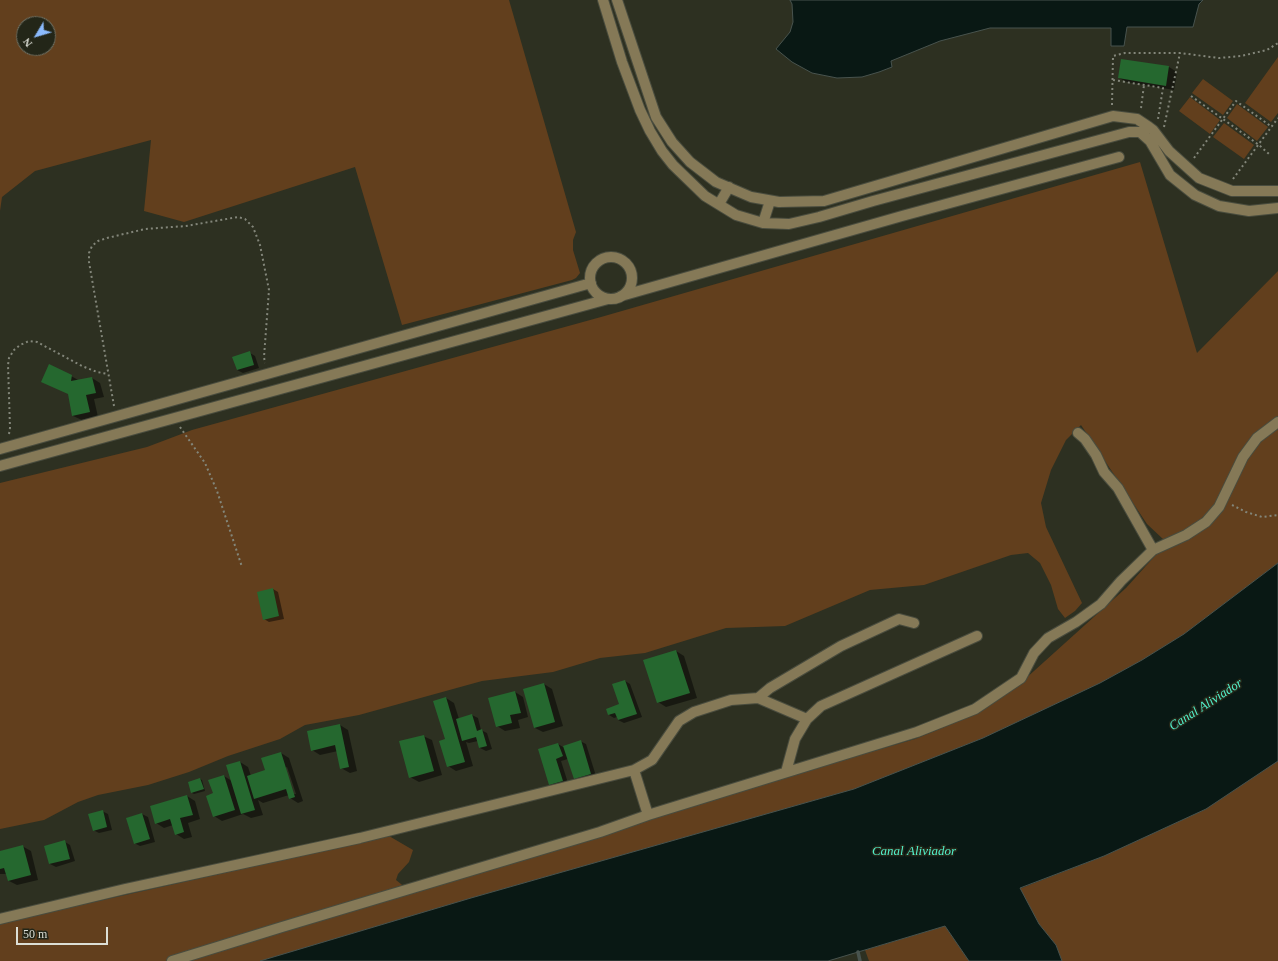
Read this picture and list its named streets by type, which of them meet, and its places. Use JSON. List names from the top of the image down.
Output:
{
  "water": ["Canal Aliviador"],
  "scale_bar": "50 m",
  "north": "bottom left"
}
